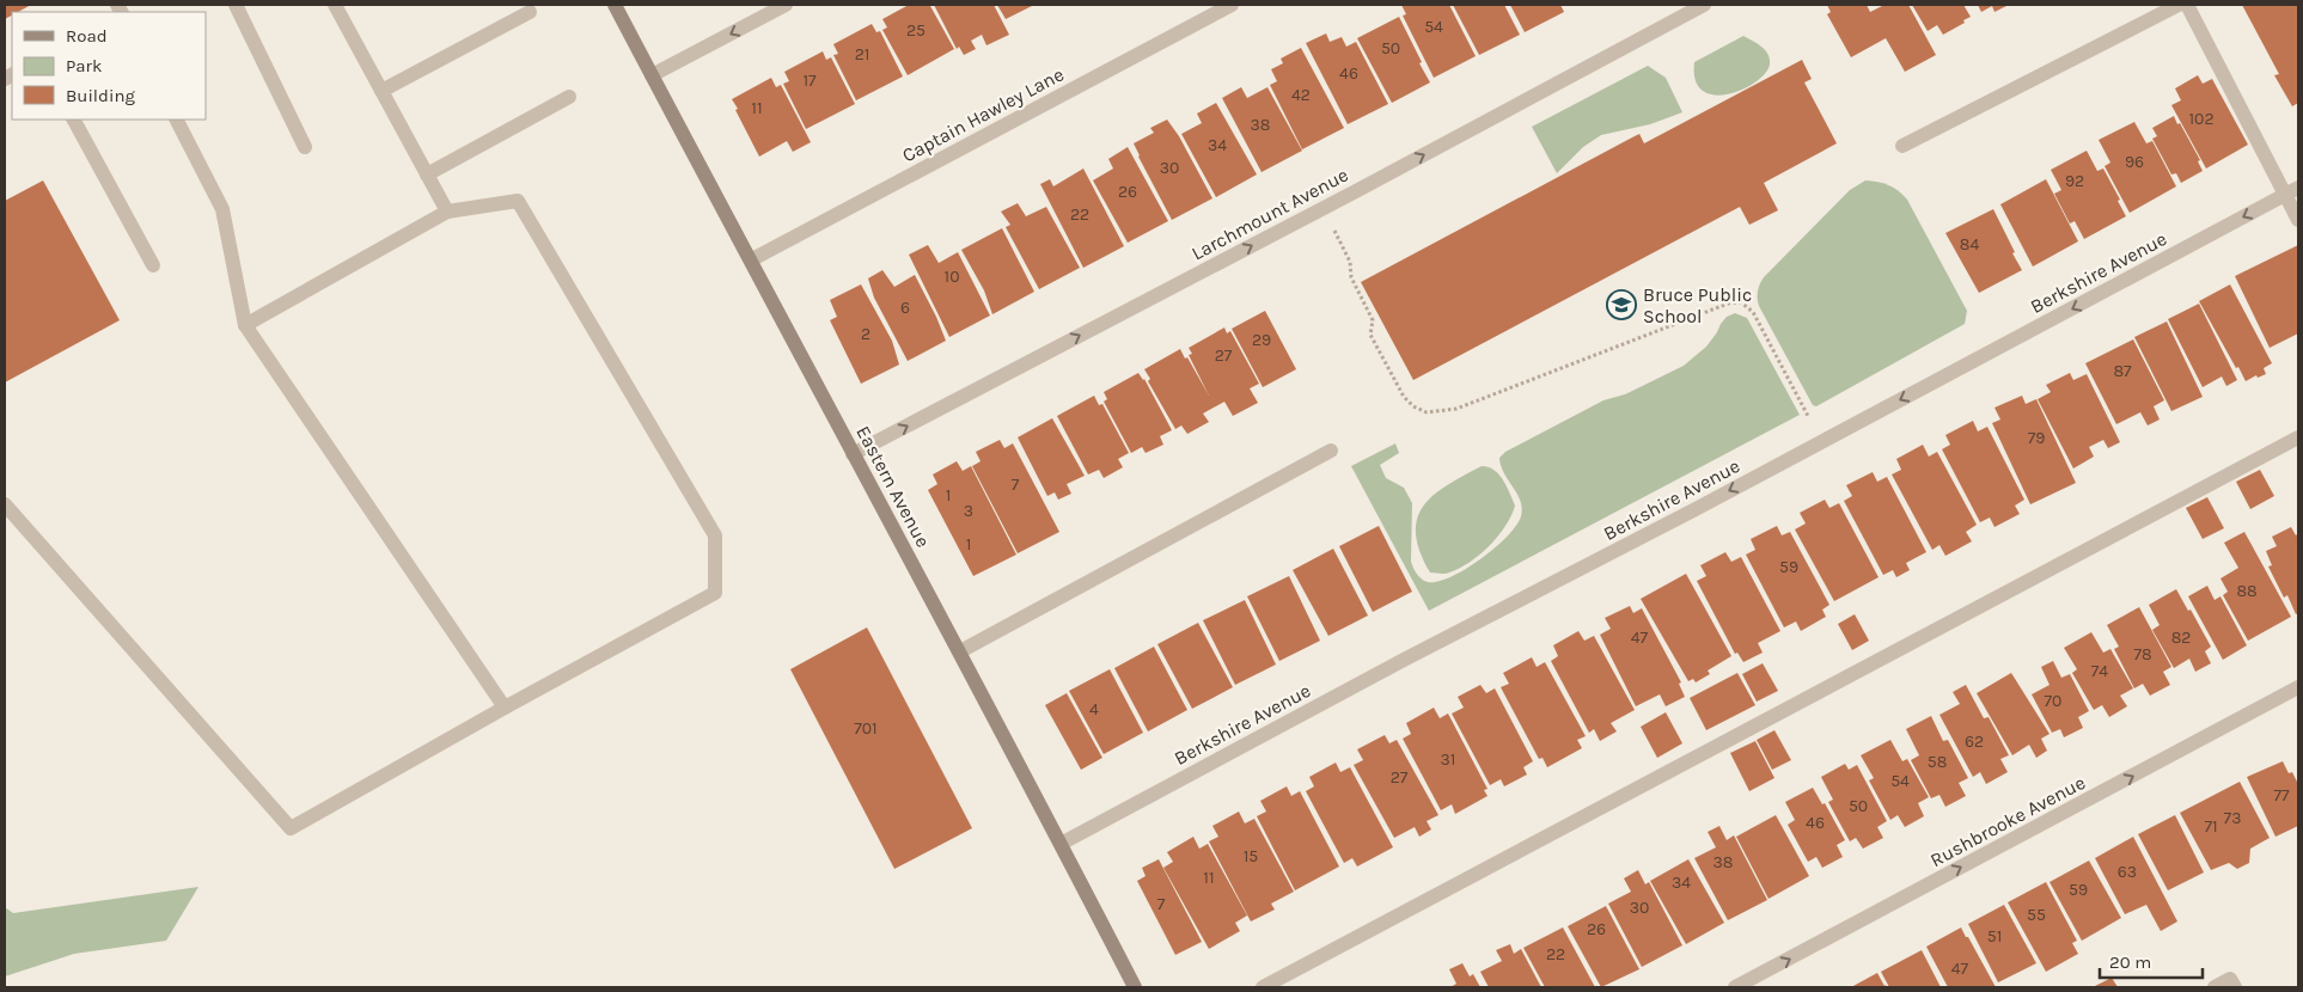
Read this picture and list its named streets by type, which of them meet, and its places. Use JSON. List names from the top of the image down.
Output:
{
  "streets": {
    "main road": ["Eastern Avenue"],
    "street": [
      "Captain Hawley Lane",
      "Larchmount Avenue",
      "Berkshire Avenue",
      "Rushbrooke Avenue"
    ]
  },
  "crossings": [
    ["Captain Hawley Lane", "Eastern Avenue"],
    ["Larchmount Avenue", "Eastern Avenue"],
    ["Berkshire Avenue", "Eastern Avenue"]
  ],
  "one_way": ["Larchmount Avenue", "Berkshire Avenue", "Rushbrooke Avenue"],
  "places": {
    "school or university": ["Bruce Public School"]
  },
  "house_numbers": [
    "54",
    "25",
    "50",
    "21",
    "46",
    "17",
    "42",
    "11",
    "102",
    "38",
    "34",
    "96",
    "30",
    "92",
    "26",
    "22",
    "84",
    "10",
    "6",
    "2",
    "29",
    "27",
    "87",
    "79",
    "7",
    "1",
    "3",
    "1",
    "59",
    "88",
    "47",
    "82",
    "78",
    "74",
    "70",
    "4",
    "701",
    "62",
    "31",
    "58",
    "27",
    "54",
    "77",
    "50",
    "73",
    "46",
    "71",
    "15",
    "38",
    "63",
    "11",
    "34",
    "59",
    "7",
    "30",
    "55",
    "26",
    "51",
    "22",
    "47"
  ],
  "legend": ["Road", "Park", "Building"],
  "scale_bar": "20 m"
}
